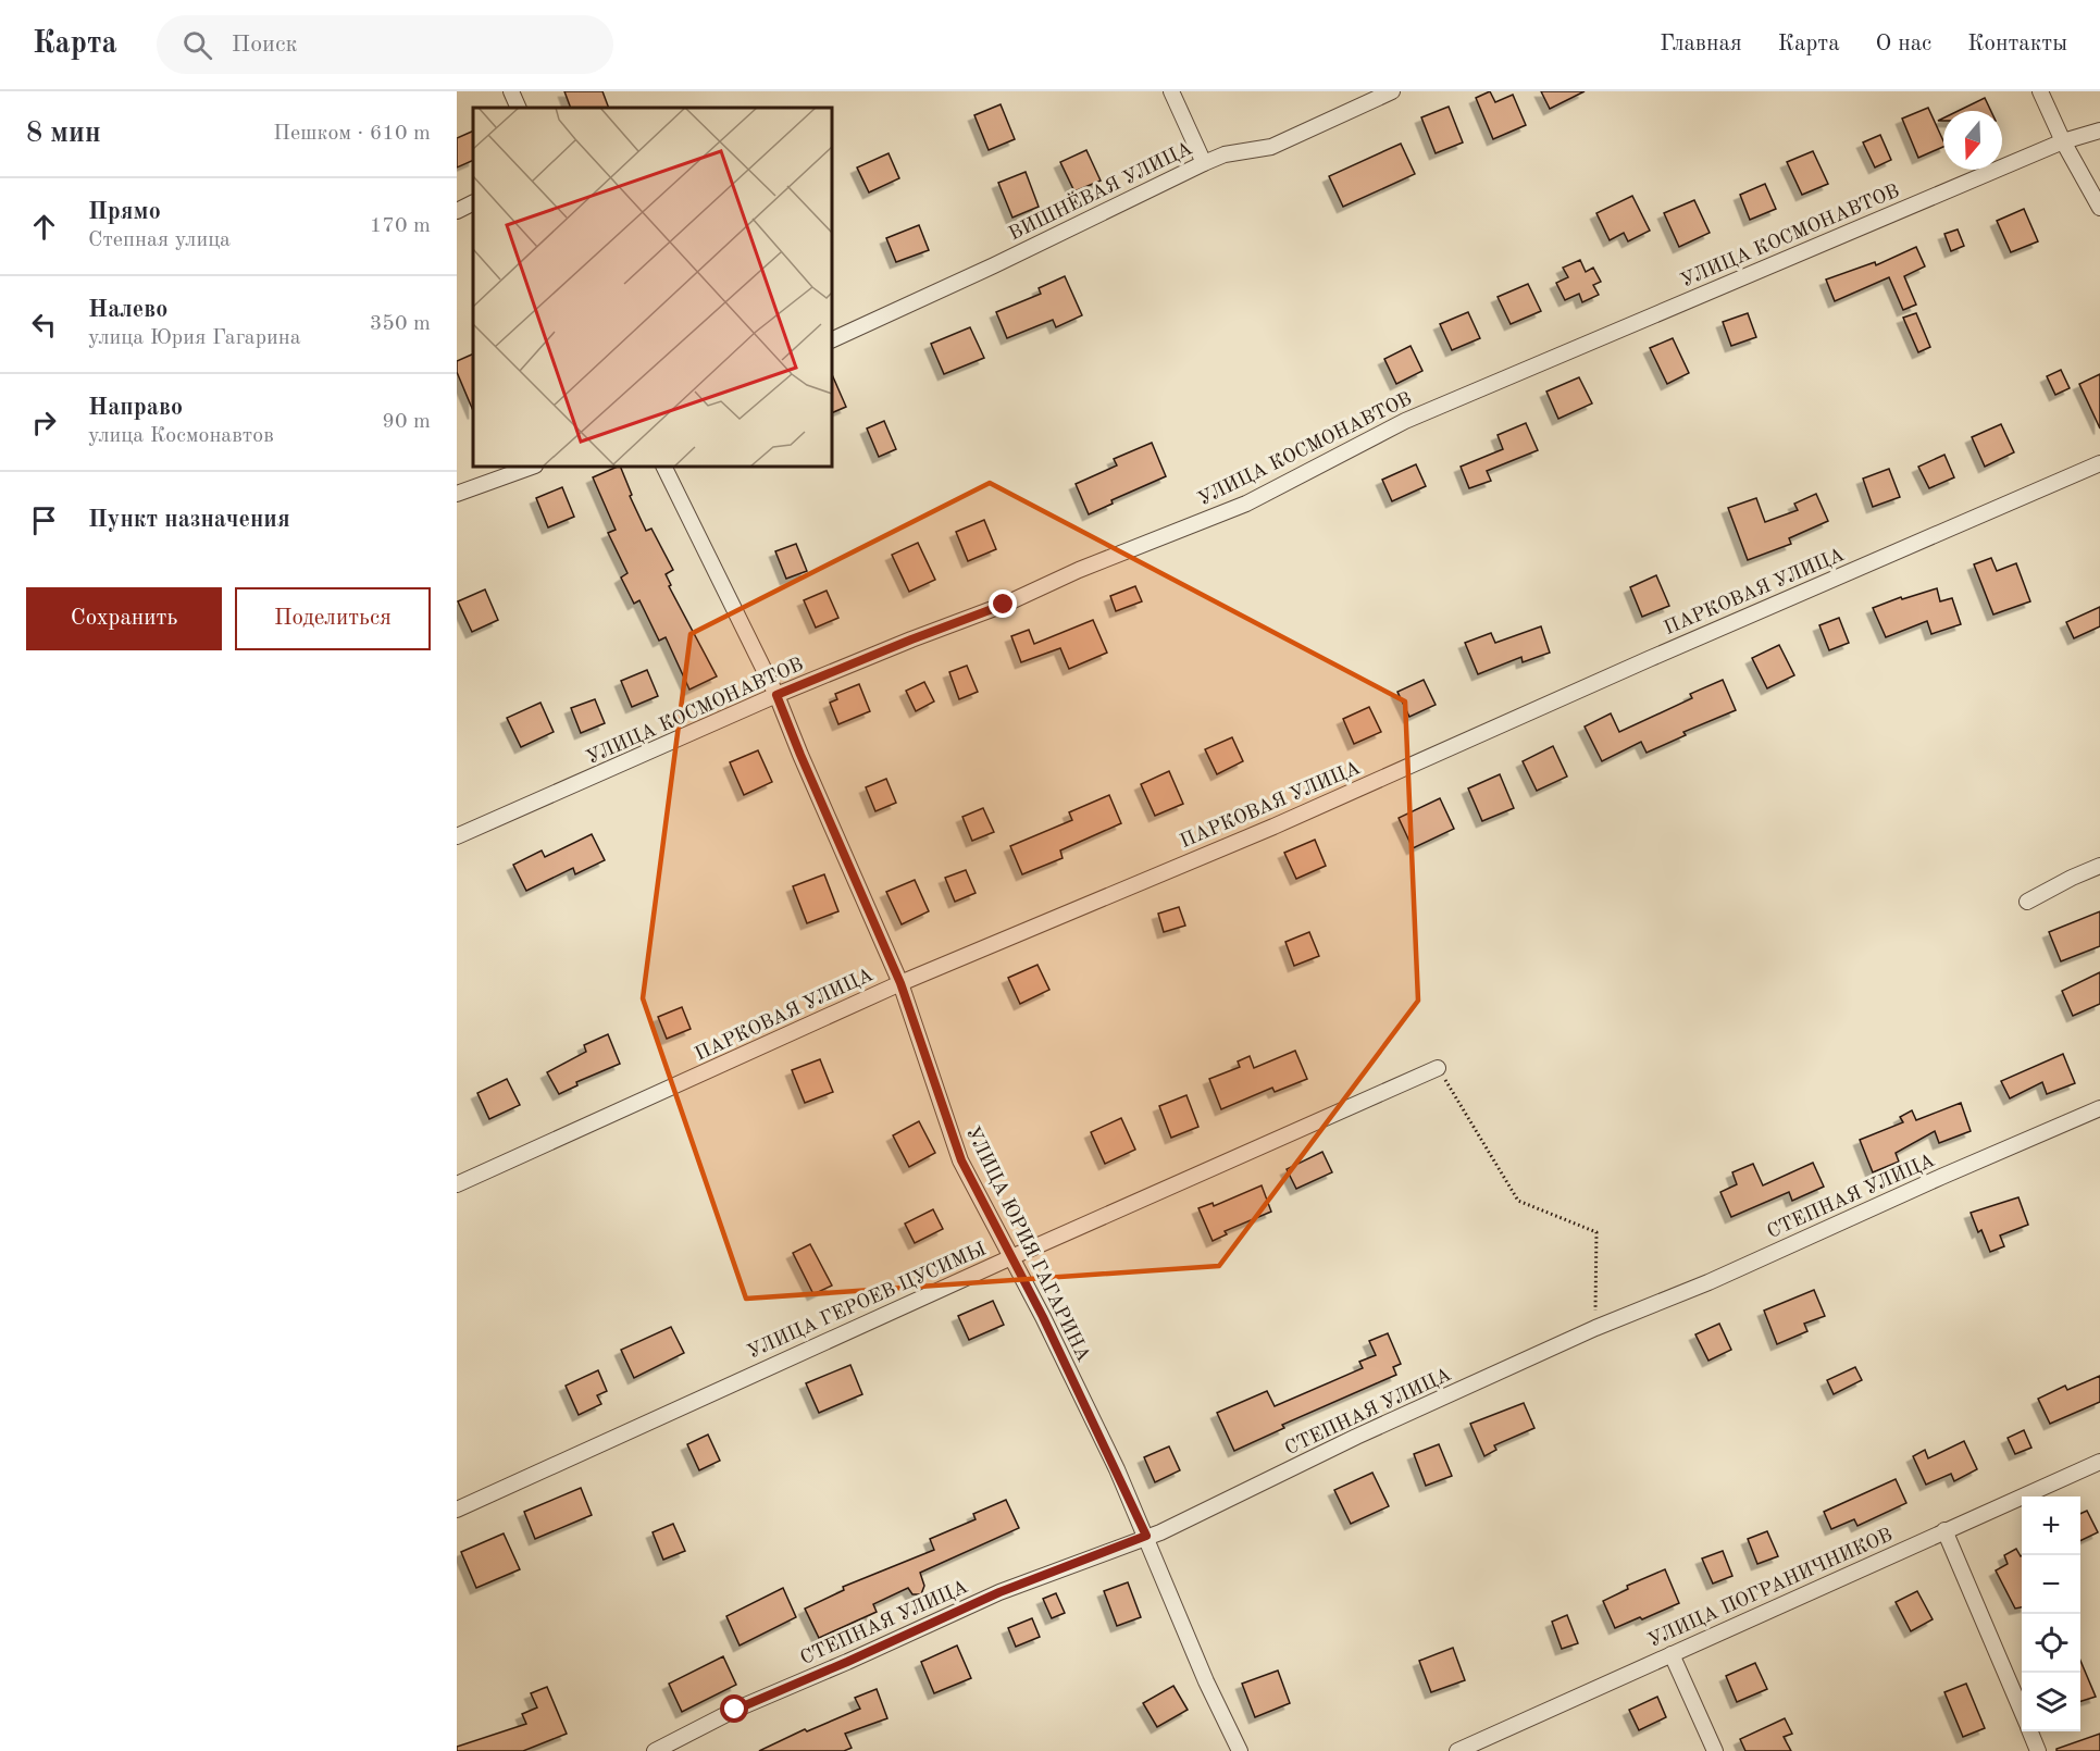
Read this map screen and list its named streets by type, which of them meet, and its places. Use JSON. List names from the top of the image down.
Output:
{
  "streets": {
    "street": [
      "ВИШНЁВАЯ УЛИЦА",
      "УЛИЦА КОСМОНАВТОВ",
      "ПАРКОВАЯ УЛИЦА",
      "СТЕПНАЯ УЛИЦА",
      "УЛИЦА ЮРИЯ ГАГАРИНА",
      "УЛИЦА ГЕРОЕВ ЦУСИМЫ",
      "УЛИЦА ПОГРАНИЧНИКОВ"
    ]
  },
  "crossings": [
    ["УЛИЦА КОСМОНАВТОВ", "УЛИЦА ЮРИЯ ГАГАРИНА"],
    ["ПАРКОВАЯ УЛИЦА", "УЛИЦА ЮРИЯ ГАГАРИНА"],
    ["СТЕПНАЯ УЛИЦА", "УЛИЦА ЮРИЯ ГАГАРИНА"],
    ["УЛИЦА ЮРИЯ ГАГАРИНА", "УЛИЦА ГЕРОЕВ ЦУСИМЫ"]
  ],
  "north": "bottom",
  "page": {
    "header": "Карта",
    "search": "Поиск",
    "nav": [
      "Главная",
      "Карта",
      "О нас",
      "Контакты"
    ],
    "heading": ["8 мин", "Пешком · 610 m"],
    "list": [
      ["Прямо", "Степная улица", "170 m"],
      ["Налево", "улица Юрия Гагарина", "350 m"],
      ["Направо", "улица Космонавтов", "90 m"],
      "Пункт назначения"
    ],
    "buttons": ["Сохранить", "Поделиться"],
    "map_buttons": ["+", "−"]
  }
}
